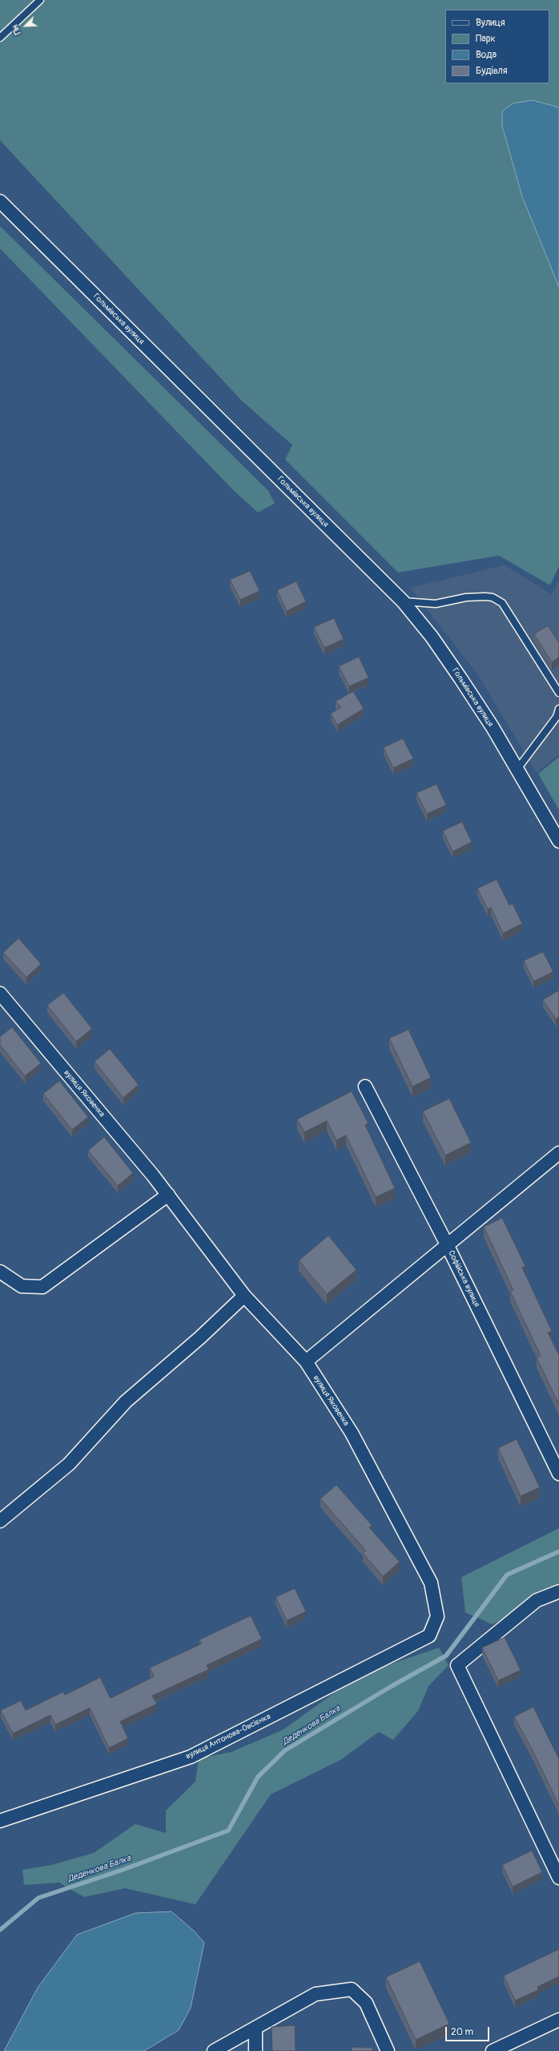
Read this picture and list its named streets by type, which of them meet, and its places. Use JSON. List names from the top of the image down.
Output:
{
  "streets": {
    "street": [
      "Гольмівська вулиця",
      "вулиця Яковенка",
      "Софійська вулиця",
      "вулиця Антонова-Овсієнка"
    ]
  },
  "crossings": [
    ["вулиця Яковенка", "вулиця Антонова-Овсієнка"]
  ],
  "water": ["Деденкова Балка"],
  "legend": [
    "Вулиця",
    "Парк",
    "Вода",
    "Будівля"
  ],
  "scale_bar": "20 m",
  "north": "bottom left"
}
